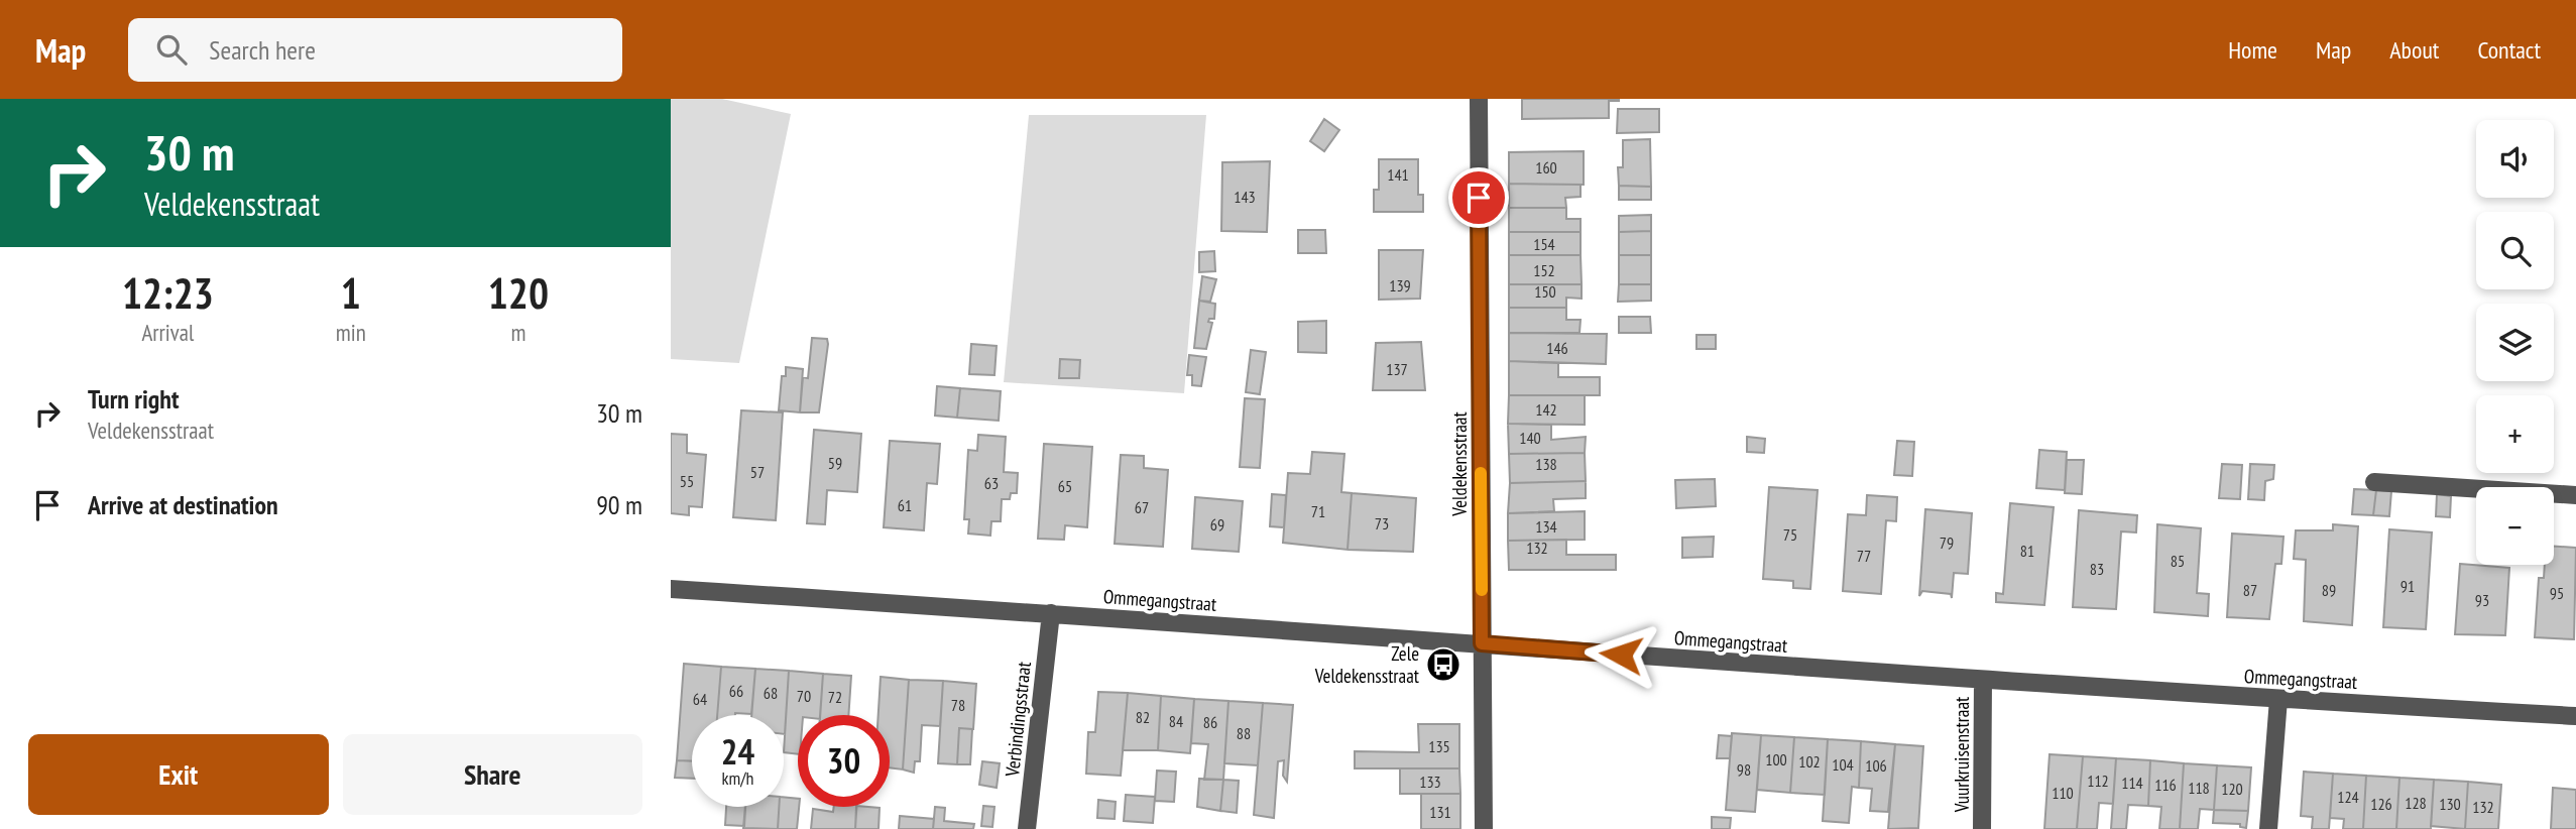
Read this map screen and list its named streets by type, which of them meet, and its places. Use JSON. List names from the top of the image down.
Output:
{
  "streets": {
    "street": [
      "Veldekensstraat",
      "Ommegangstraat",
      "Verbindingsstraat",
      "Vuurkruisenstraat"
    ]
  },
  "crossings": [
    ["Veldekensstraat", "Ommegangstraat"],
    ["Ommegangstraat", "Verbindingsstraat"],
    ["Ommegangstraat", "Vuurkruisenstraat"]
  ],
  "places": {
    "bus stop": ["Zele Veldekensstraat"]
  },
  "house_numbers": [
    "160",
    "141",
    "143",
    "154",
    "152",
    "139",
    "150",
    "146",
    "137",
    "142",
    "140",
    "59",
    "138",
    "57",
    "55",
    "63",
    "65",
    "61",
    "67",
    "71",
    "73",
    "69",
    "134",
    "75",
    "79",
    "132",
    "81",
    "77",
    "85",
    "83",
    "91",
    "87",
    "89",
    "95",
    "93",
    "66",
    "68",
    "70",
    "72",
    "64",
    "78",
    "82",
    "84",
    "86",
    "88",
    "135",
    "100",
    "102",
    "104",
    "106",
    "98",
    "112",
    "133",
    "114",
    "116",
    "118",
    "120",
    "110",
    "124",
    "128",
    "126",
    "130",
    "132",
    "131"
  ],
  "page": {
    "header": "Map",
    "search": "Search here",
    "nav": [
      "Home",
      "Map",
      "About",
      "Contact"
    ],
    "turn": ["30 m", "Veldekensstraat"],
    "map_buttons": ["+", "−"],
    "eta": [
      "12:23",
      "Arrival",
      "1",
      "min",
      "120",
      "m"
    ],
    "list": [
      {
        "name": "Turn right",
        "note": "Veldekensstraat",
        "value": "30 m"
      },
      {
        "name": "Arrive at destination",
        "value": "90 m"
      }
    ],
    "speed": "24 km/h",
    "limit": "30",
    "buttons": ["Exit", "Share"]
  }
}
